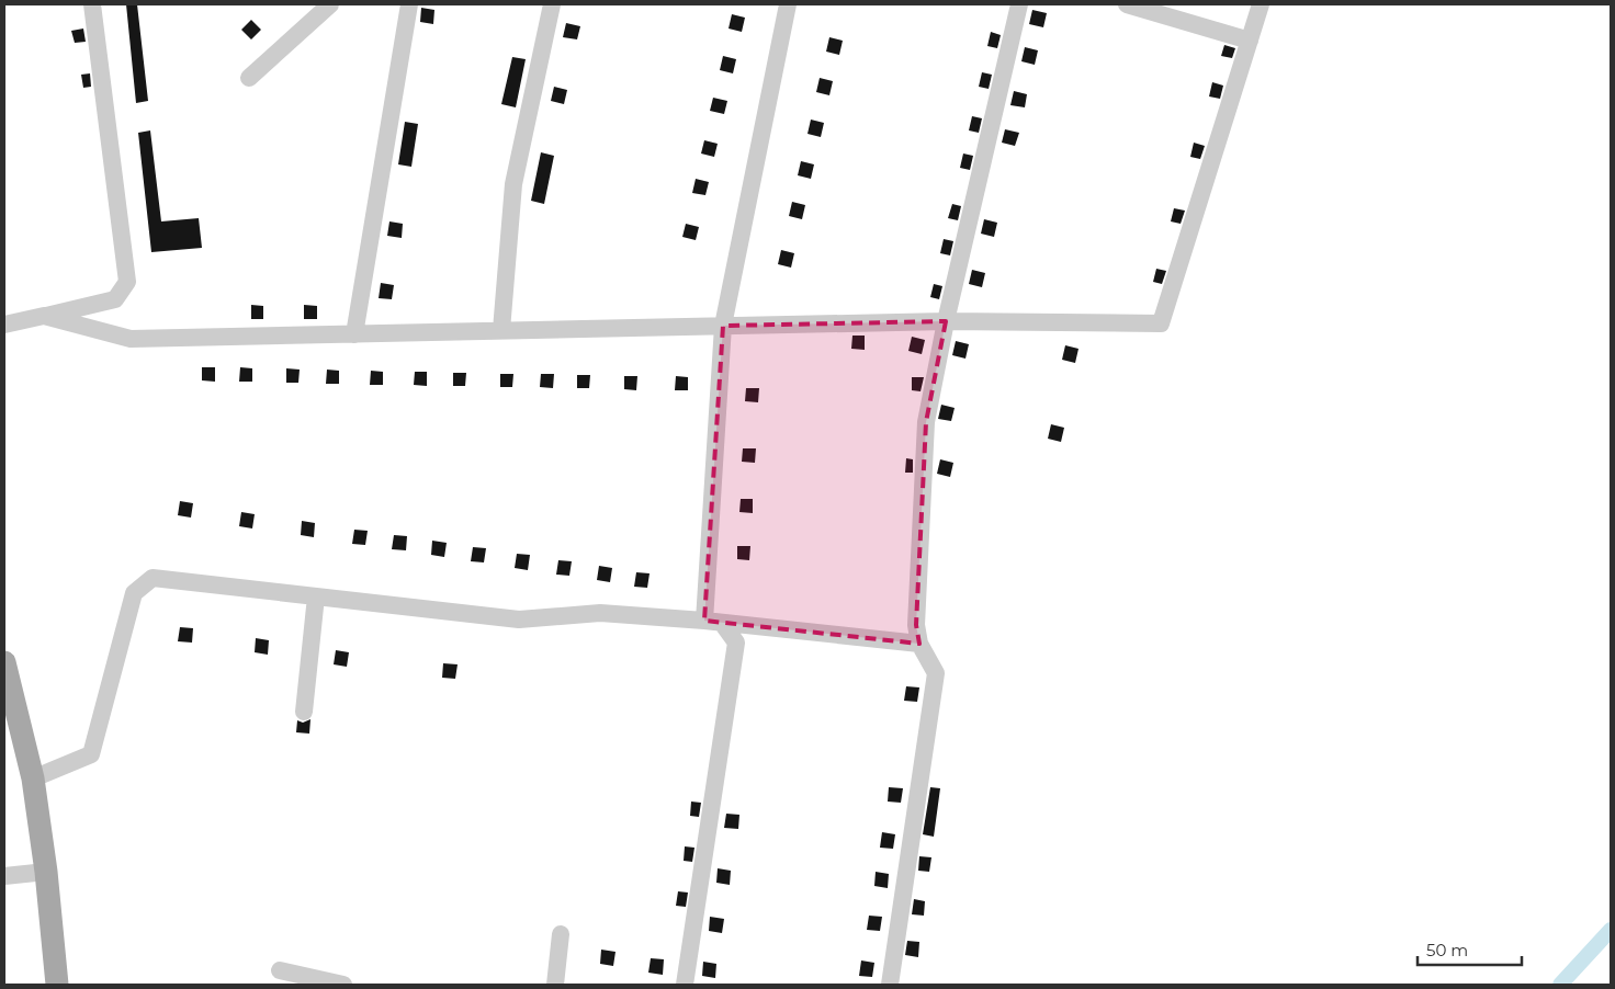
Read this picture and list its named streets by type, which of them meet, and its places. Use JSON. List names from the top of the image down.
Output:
{
  "scale_bar": "50 m"
}
